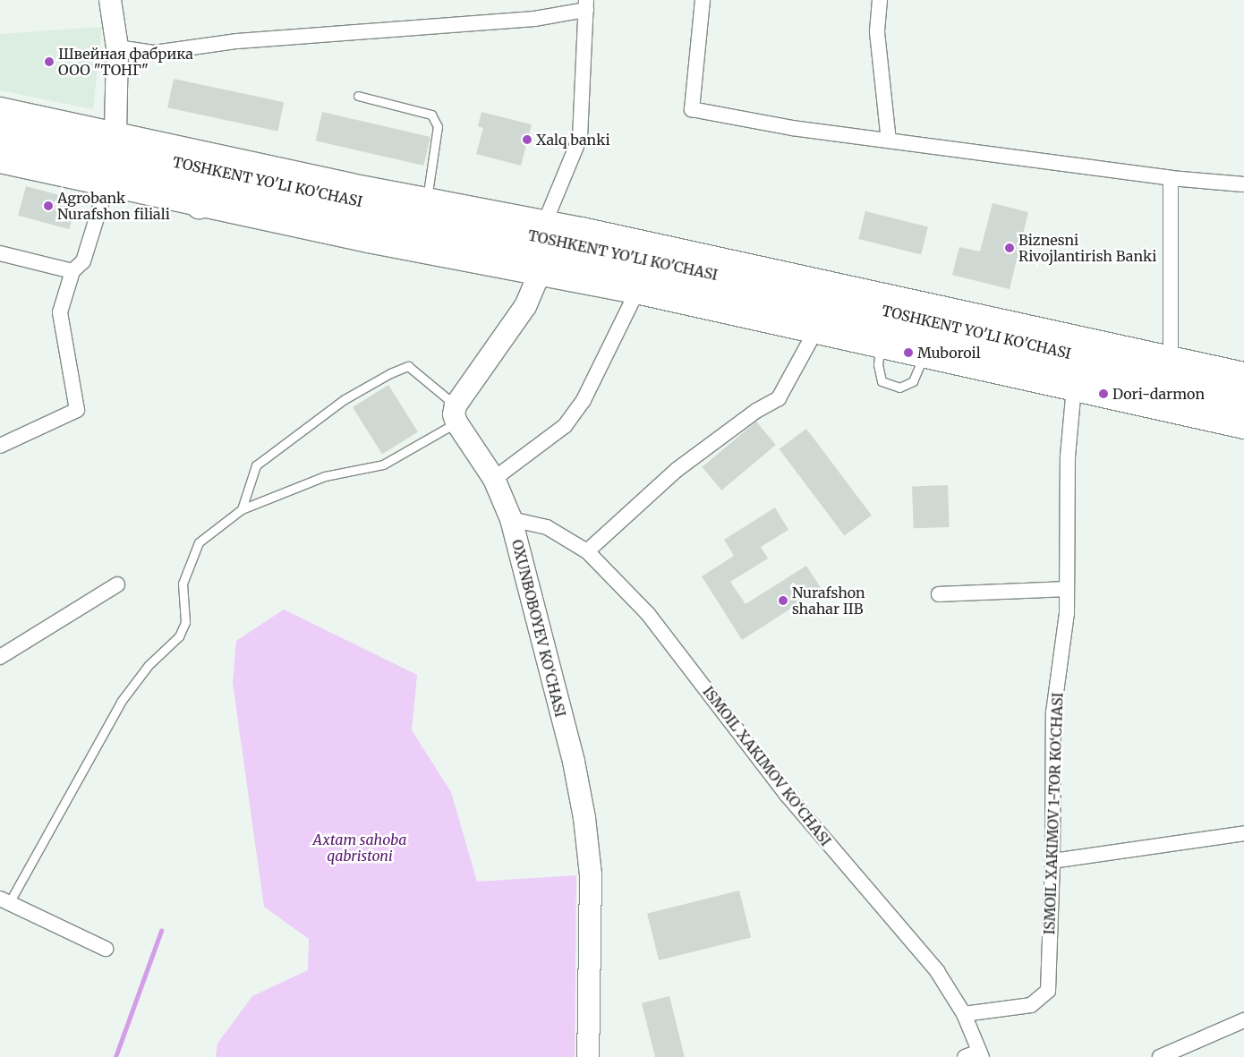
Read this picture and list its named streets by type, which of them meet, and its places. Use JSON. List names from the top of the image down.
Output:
{
  "streets": {
    "main road": ["TOSHKENT YO'LI KO'CHASI"],
    "street": ["OXUNBOBOYEV KO‘CHASI", "ISMOIL XAKIMOV KO‘CHASI", "ISMOIL XAKIMOV 1-TOR KO‘CHASI"]
  },
  "crossings": [
    ["OXUNBOBOYEV KO‘CHASI", "ISMOIL XAKIMOV KO‘CHASI"],
    ["ISMOIL XAKIMOV KO‘CHASI", "ISMOIL XAKIMOV 1-TOR KO‘CHASI"]
  ],
  "parks": ["Axtam sahoba qabristoni"],
  "places": [
    "Швейная фабрика ООО \"ТОНГ\"",
    "Xalq banki",
    "Agrobank Nurafshon filiali",
    "Biznesni Rivojlantirish Banki",
    "Muboroil",
    "Dori-darmon",
    "Nurafshon shahar IIB"
  ]
}
